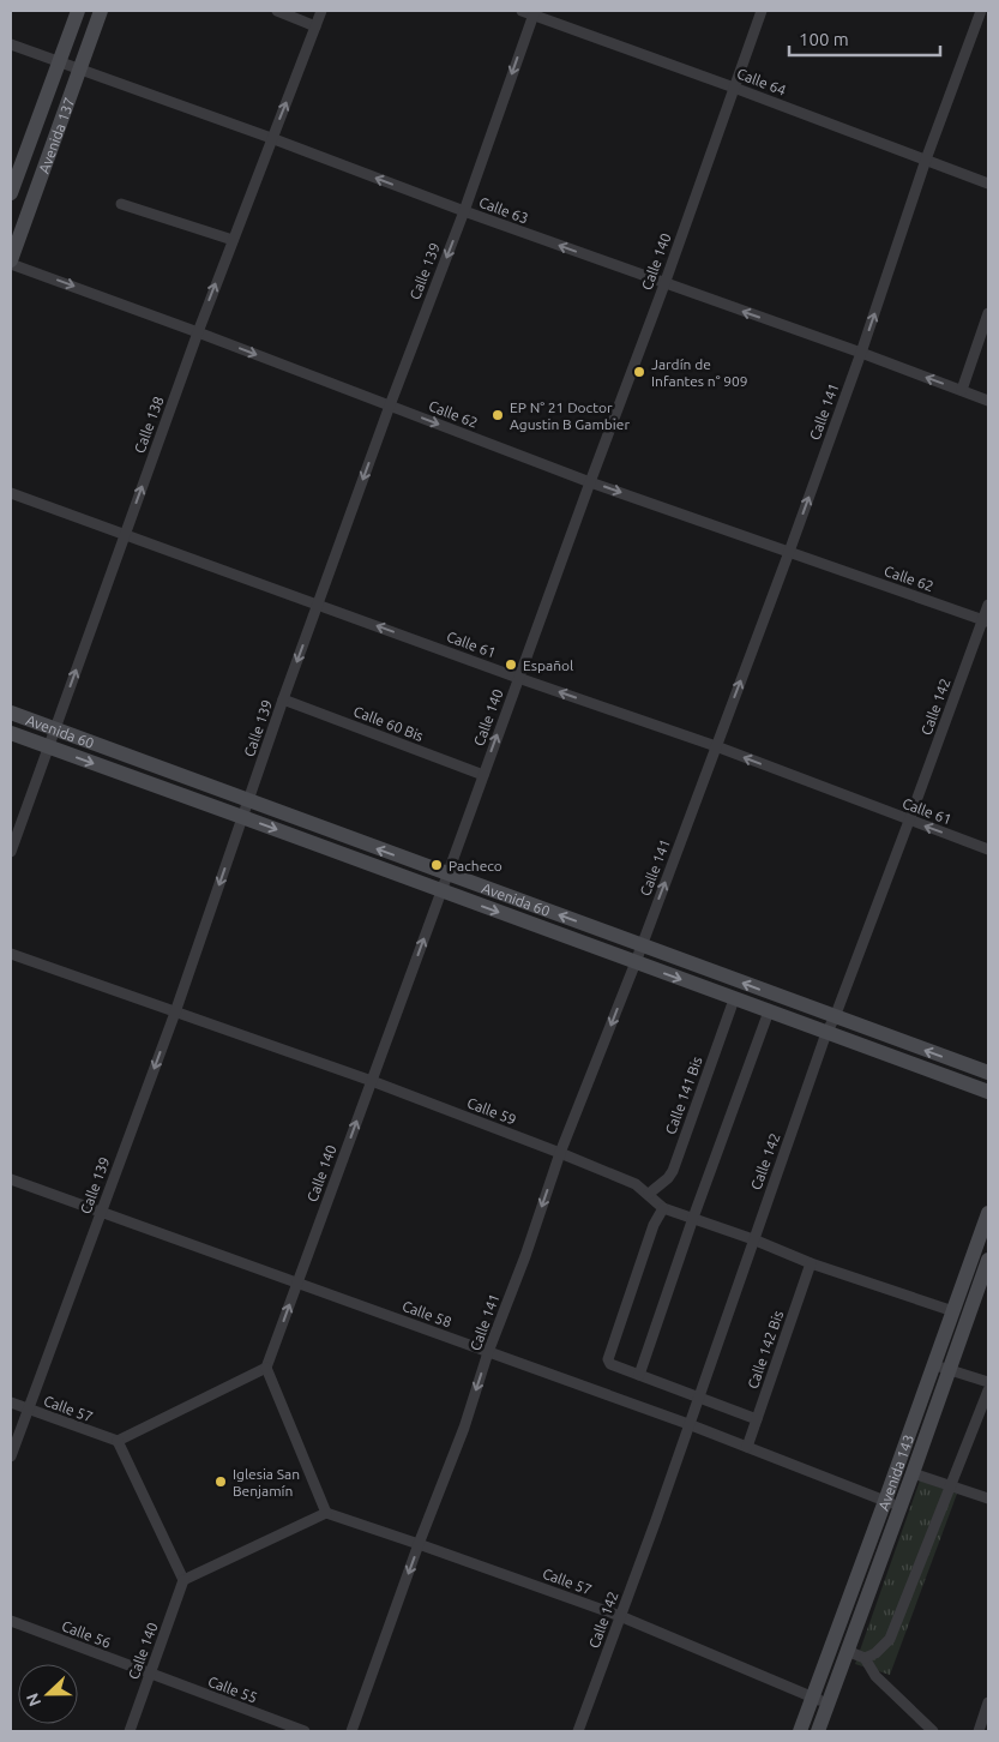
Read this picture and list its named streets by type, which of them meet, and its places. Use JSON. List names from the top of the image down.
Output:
{
  "streets": {
    "main road": ["Avenida 137", "Avenida 60", "Avenida 143"],
    "street": [
      "Calle 64",
      "Calle 63",
      "Calle 140",
      "Calle 139",
      "Calle 141",
      "Calle 62",
      "Calle 138",
      "Calle 61",
      "Calle 142",
      "Calle 60 Bis",
      "Calle 141 Bis",
      "Calle 59",
      "Calle 58",
      "Calle 142 Bis",
      "Calle 57",
      "Calle 56",
      "Calle 55"
    ]
  },
  "crossings": [
    ["Calle 64", "Calle 140"],
    ["Calle 64", "Calle 139"],
    ["Calle 64", "Calle 141"],
    ["Avenida 137", "Calle 63"],
    ["Avenida 137", "Calle 62"],
    ["Calle 63", "Calle 140"],
    ["Calle 63", "Calle 139"],
    ["Calle 63", "Calle 141"],
    ["Calle 63", "Calle 138"],
    ["Calle 140", "Calle 62"],
    ["Calle 140", "Calle 61"],
    ["Calle 140", "Calle 60 Bis"],
    ["Calle 140", "Avenida 60"],
    ["Calle 140", "Calle 59"],
    ["Calle 140", "Calle 58"],
    ["Calle 140", "Calle 56"],
    ["Calle 140", "Calle 55"],
    ["Calle 139", "Calle 62"],
    ["Calle 139", "Calle 61"],
    ["Calle 139", "Calle 60 Bis"],
    ["Calle 139", "Avenida 60"],
    ["Calle 139", "Calle 59"],
    ["Calle 139", "Calle 58"],
    ["Calle 139", "Calle 57"],
    ["Calle 141", "Calle 62"],
    ["Calle 141", "Calle 61"],
    ["Calle 141", "Avenida 60"],
    ["Calle 141", "Calle 59"],
    ["Calle 141", "Calle 58"],
    ["Calle 141", "Calle 57"],
    ["Calle 62", "Calle 138"],
    ["Calle 62", "Calle 142"],
    ["Calle 138", "Calle 61"],
    ["Calle 138", "Avenida 60"],
    ["Calle 61", "Calle 142"],
    ["Calle 142", "Avenida 60"],
    ["Calle 142", "Calle 59"],
    ["Calle 142", "Calle 58"],
    ["Calle 142", "Calle 57"],
    ["Avenida 60", "Calle 141 Bis"],
    ["Calle 141 Bis", "Calle 59"],
    ["Calle 59", "Calle 142 Bis"],
    ["Calle 59", "Avenida 143"],
    ["Calle 58", "Calle 142 Bis"],
    ["Calle 58", "Avenida 143"],
    ["Calle 57", "Avenida 143"],
    ["Calle 56", "Calle 55"]
  ],
  "one_way": [
    "Calle 63",
    "Calle 140",
    "Calle 139",
    "Calle 62",
    "Calle 138",
    "Calle 61"
  ],
  "places": [
    "Jardín de Infantes n° 909",
    "EP N° 21 Doctor Agustin B Gambier",
    "Español",
    "Pacheco",
    "Iglesia San Benjamín"
  ],
  "scale_bar": "100 m",
  "north": "left"
}
